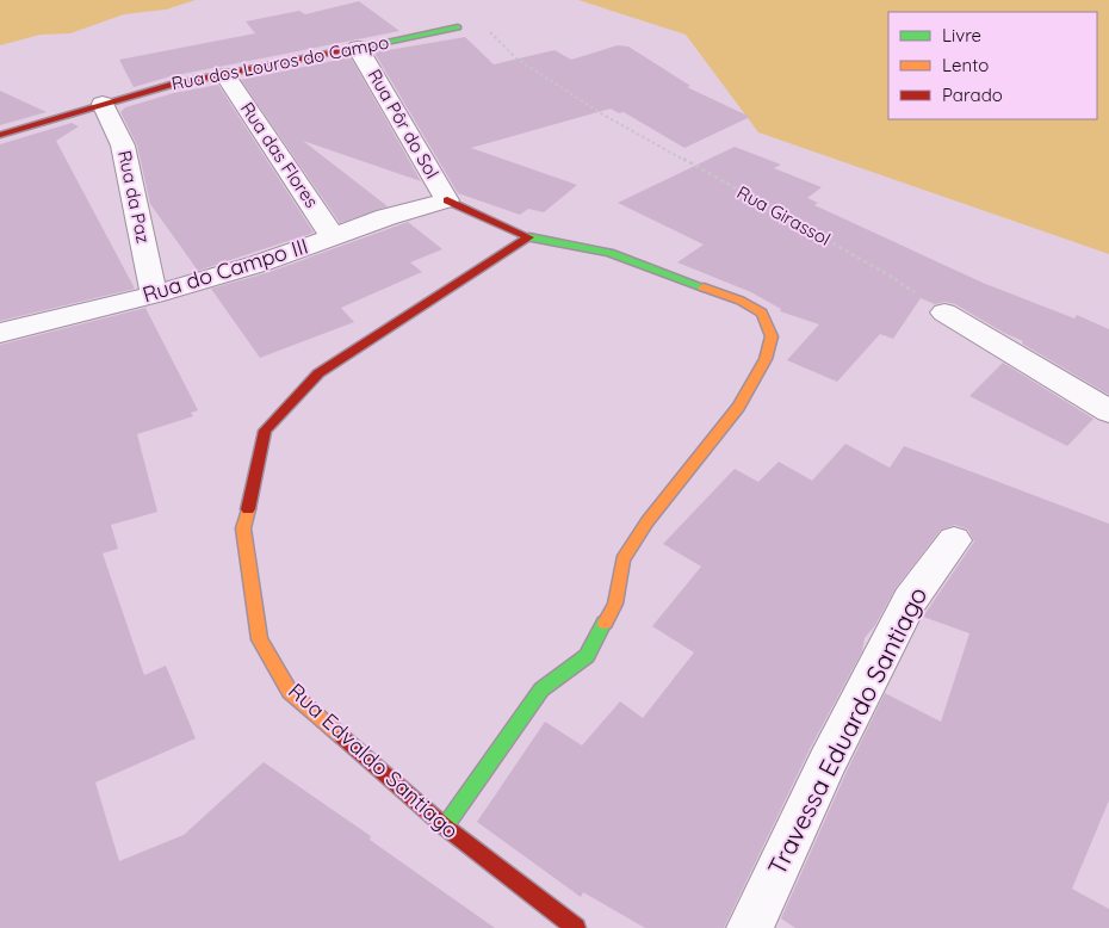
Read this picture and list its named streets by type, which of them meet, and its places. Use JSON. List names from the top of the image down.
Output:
{
  "streets": {
    "street": [
      "Rua dos Louros do Campo",
      "Rua Pôr do Sol",
      "Rua das Flores",
      "Rua da Paz",
      "Rua do Campo III",
      "Travessa Eduardo Santiago",
      "Rua Edvaldo Santiago"
    ],
    "path": ["Rua Girassol"]
  },
  "crossings": [
    ["Rua dos Louros do Campo", "Rua Pôr do Sol"],
    ["Rua dos Louros do Campo", "Rua das Flores"],
    ["Rua dos Louros do Campo", "Rua da Paz"],
    ["Rua dos Louros do Campo", "Rua Girassol"],
    ["Rua Pôr do Sol", "Rua do Campo III"],
    ["Rua das Flores", "Rua do Campo III"],
    ["Rua da Paz", "Rua do Campo III"]
  ],
  "legend": ["Livre", "Lento", "Parado"]
}
